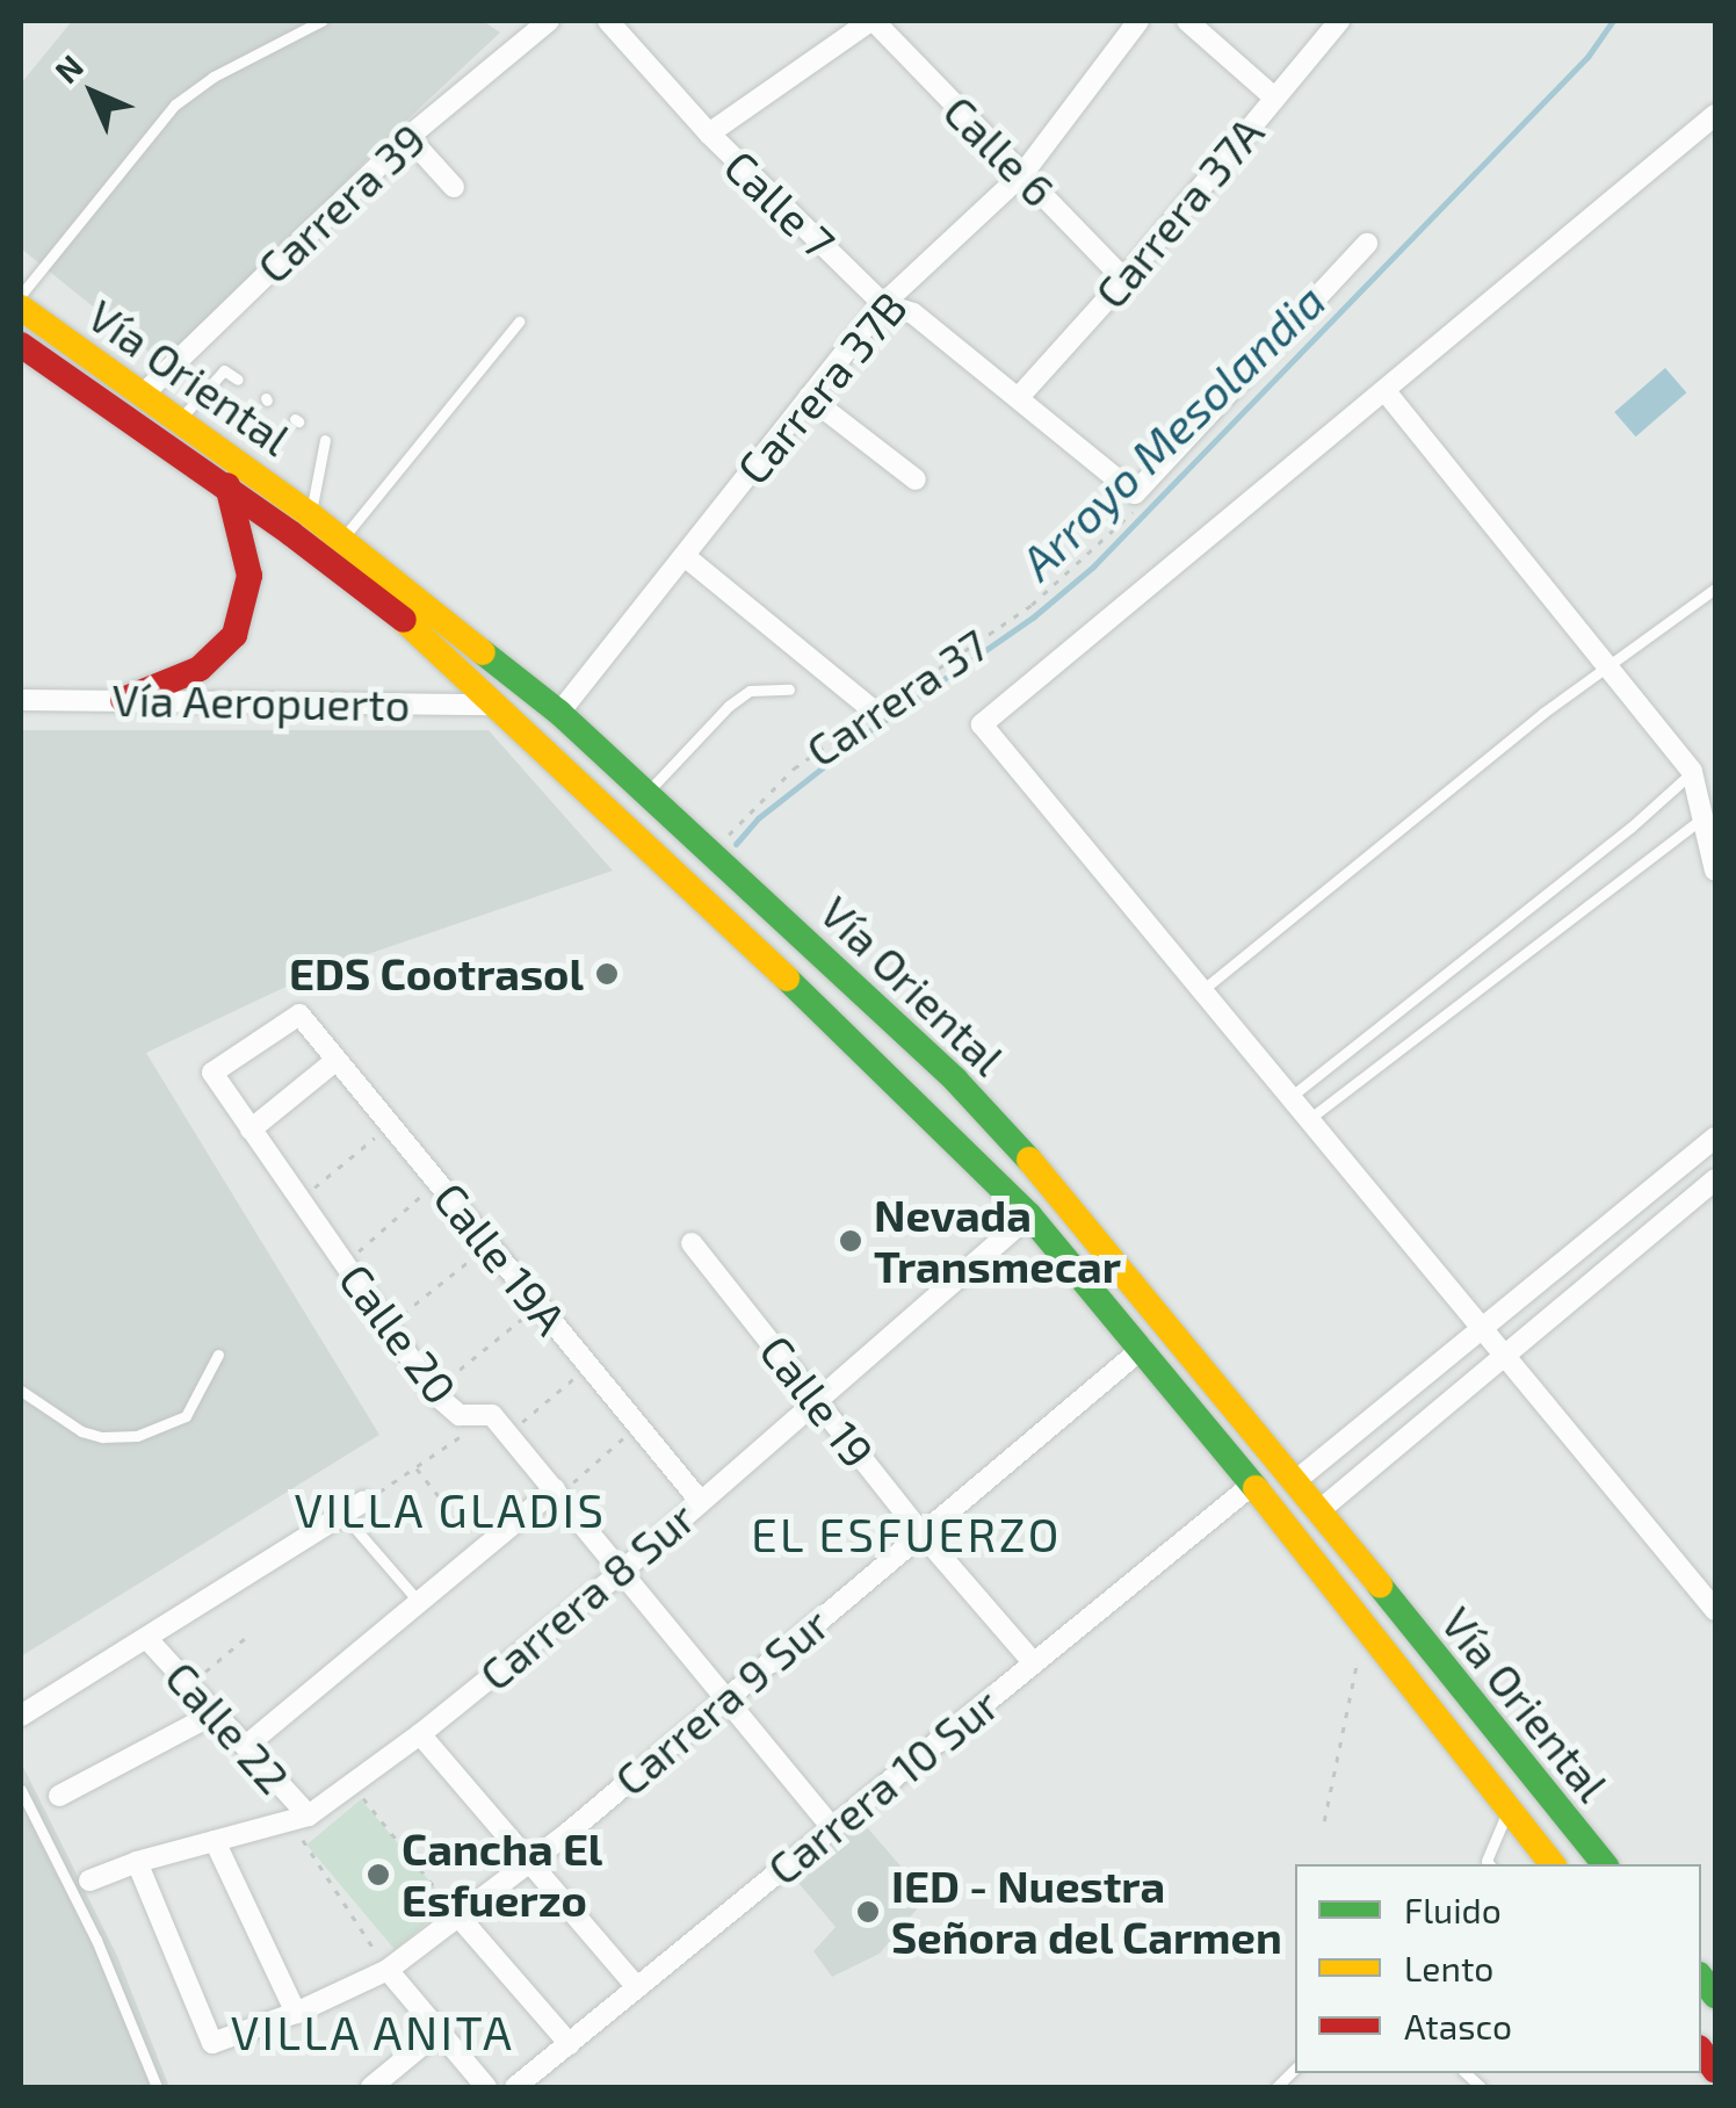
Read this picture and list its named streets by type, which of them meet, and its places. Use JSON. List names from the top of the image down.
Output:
{
  "streets": {
    "highway": ["Vía Oriental"],
    "street": [
      "Calle 6",
      "Carrera 39",
      "Calle 7",
      "Carrera 37A",
      "Carrera 37B",
      "Vía Aeropuerto",
      "Calle 19A",
      "Calle 20",
      "Calle 19",
      "Carrera 8 Sur",
      "Carrera 9 Sur",
      "Calle 22",
      "Carrera 10 Sur"
    ],
    "path": ["Carrera 37"]
  },
  "crossings": [
    ["Calle 6", "Carrera 37A"],
    ["Calle 6", "Carrera 37B"],
    ["Carrera 39", "Vía Oriental"],
    ["Calle 7", "Carrera 37A"],
    ["Calle 7", "Carrera 37B"],
    ["Calle 7", "Carrera 37"],
    ["Vía Oriental", "Carrera 37B"],
    ["Vía Oriental", "Carrera 37"],
    ["Vía Oriental", "Vía Aeropuerto"],
    ["Vía Oriental", "Carrera 8 Sur"],
    ["Vía Oriental", "Carrera 9 Sur"],
    ["Vía Oriental", "Carrera 10 Sur"],
    ["Calle 19A", "Calle 20"],
    ["Calle 19A", "Carrera 8 Sur"],
    ["Calle 20", "Carrera 8 Sur"],
    ["Calle 20", "Carrera 9 Sur"],
    ["Calle 20", "Carrera 10 Sur"],
    ["Calle 19", "Carrera 8 Sur"],
    ["Calle 19", "Carrera 9 Sur"],
    ["Calle 19", "Carrera 10 Sur"],
    ["Carrera 8 Sur", "Carrera 9 Sur"],
    ["Carrera 8 Sur", "Calle 22"]
  ],
  "districts": ["VILLA GLADIS", "EL ESFUERZO", "VILLA ANITA"],
  "water": ["Arroyo Mesolandia"],
  "places": [
    "EDS Cootrasol",
    "Nevada Transmecar",
    "Cancha El Esfuerzo",
    "IED - Nuestra Señora del Carmen"
  ],
  "legend": ["Fluido", "Lento", "Atasco"],
  "north": "top left"
}
